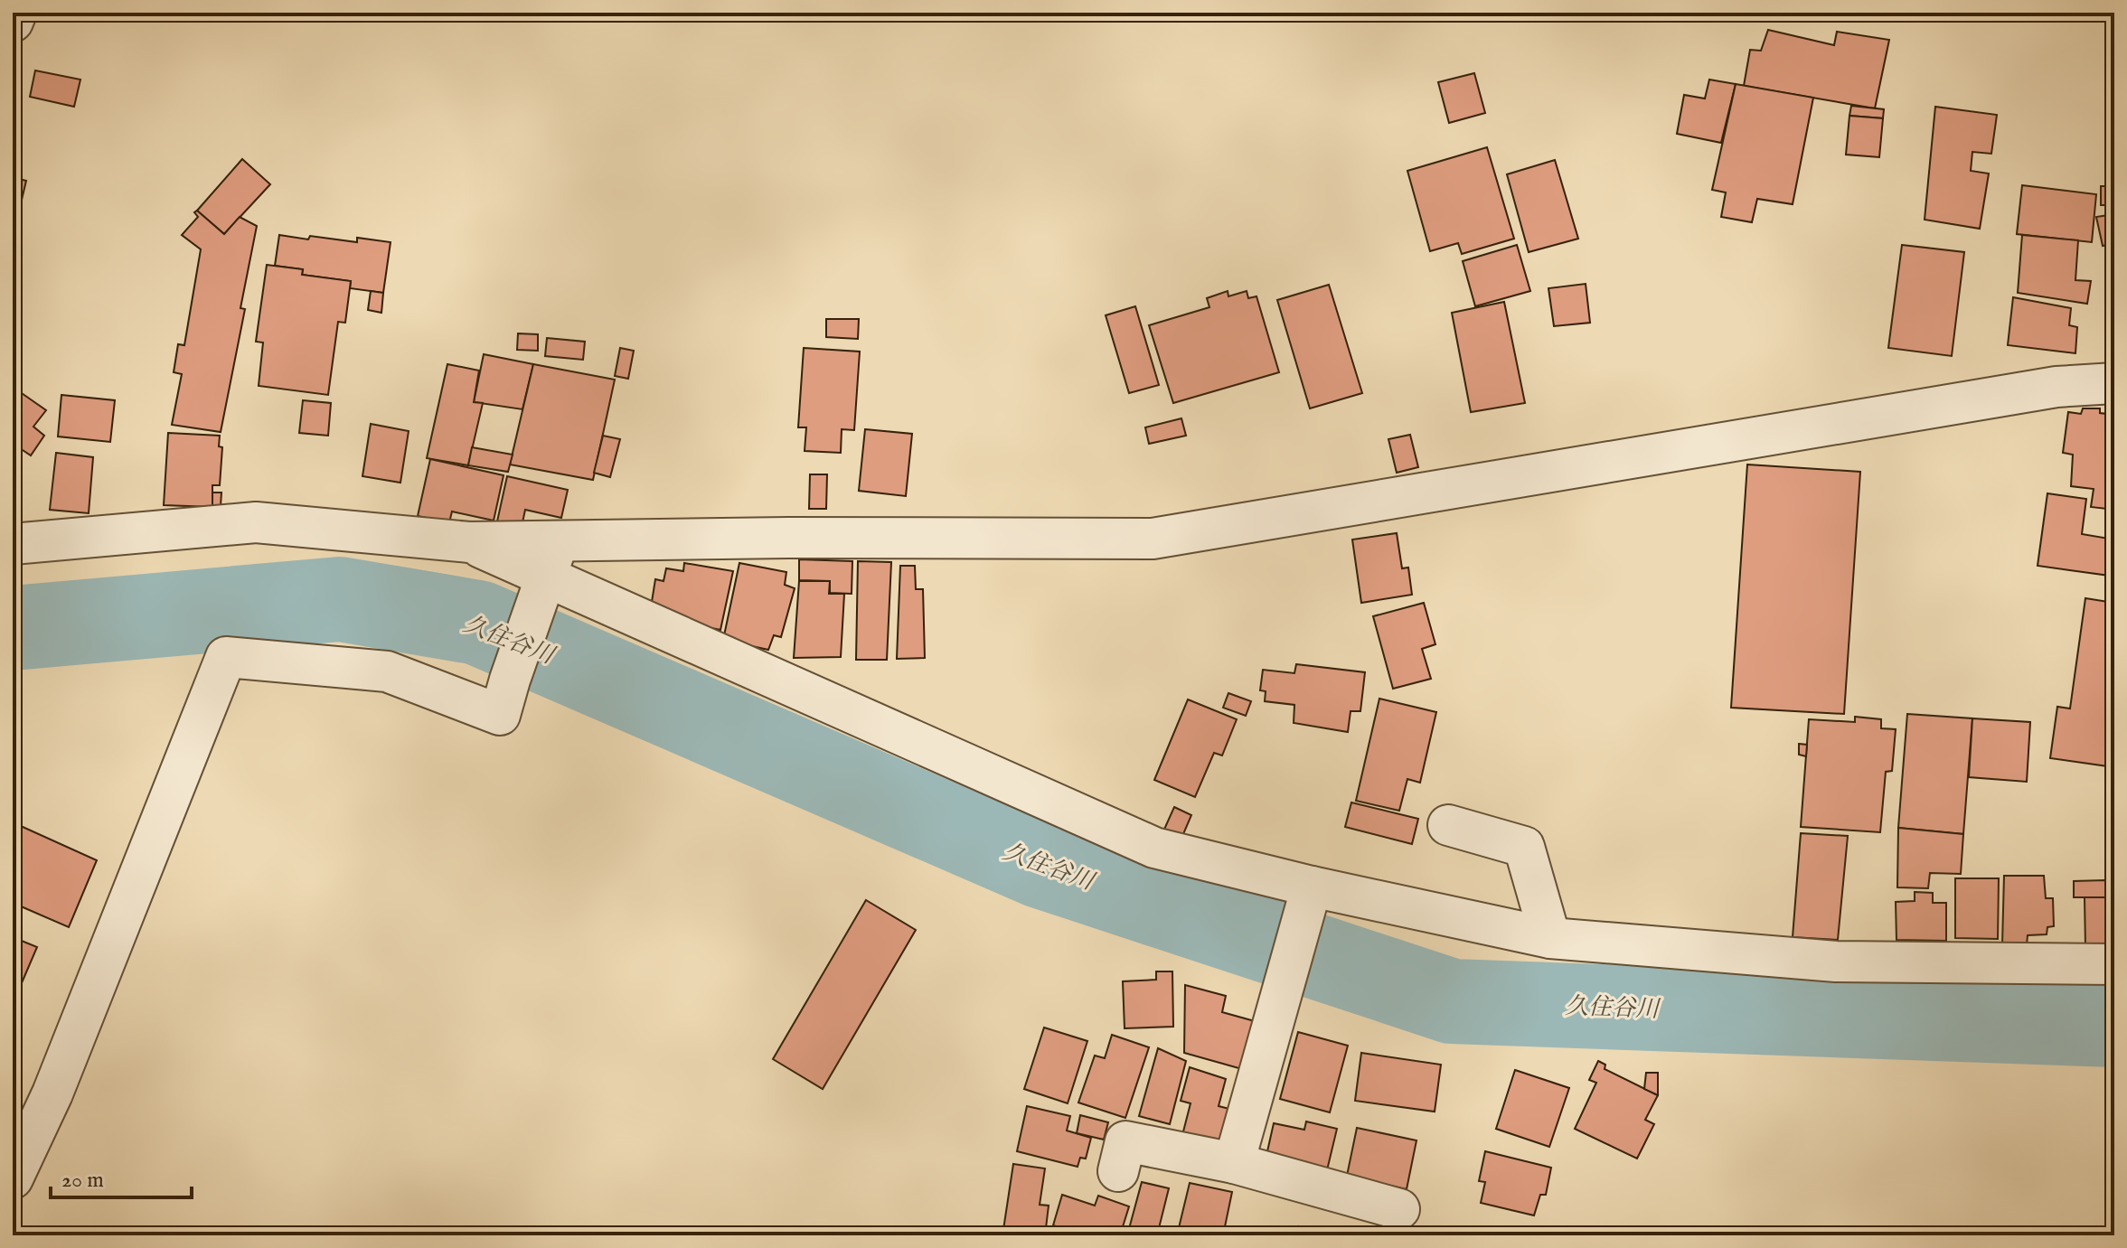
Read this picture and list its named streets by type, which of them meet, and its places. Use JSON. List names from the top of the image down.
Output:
{
  "water": ["久住谷川"],
  "scale_bar": "20 m"
}
